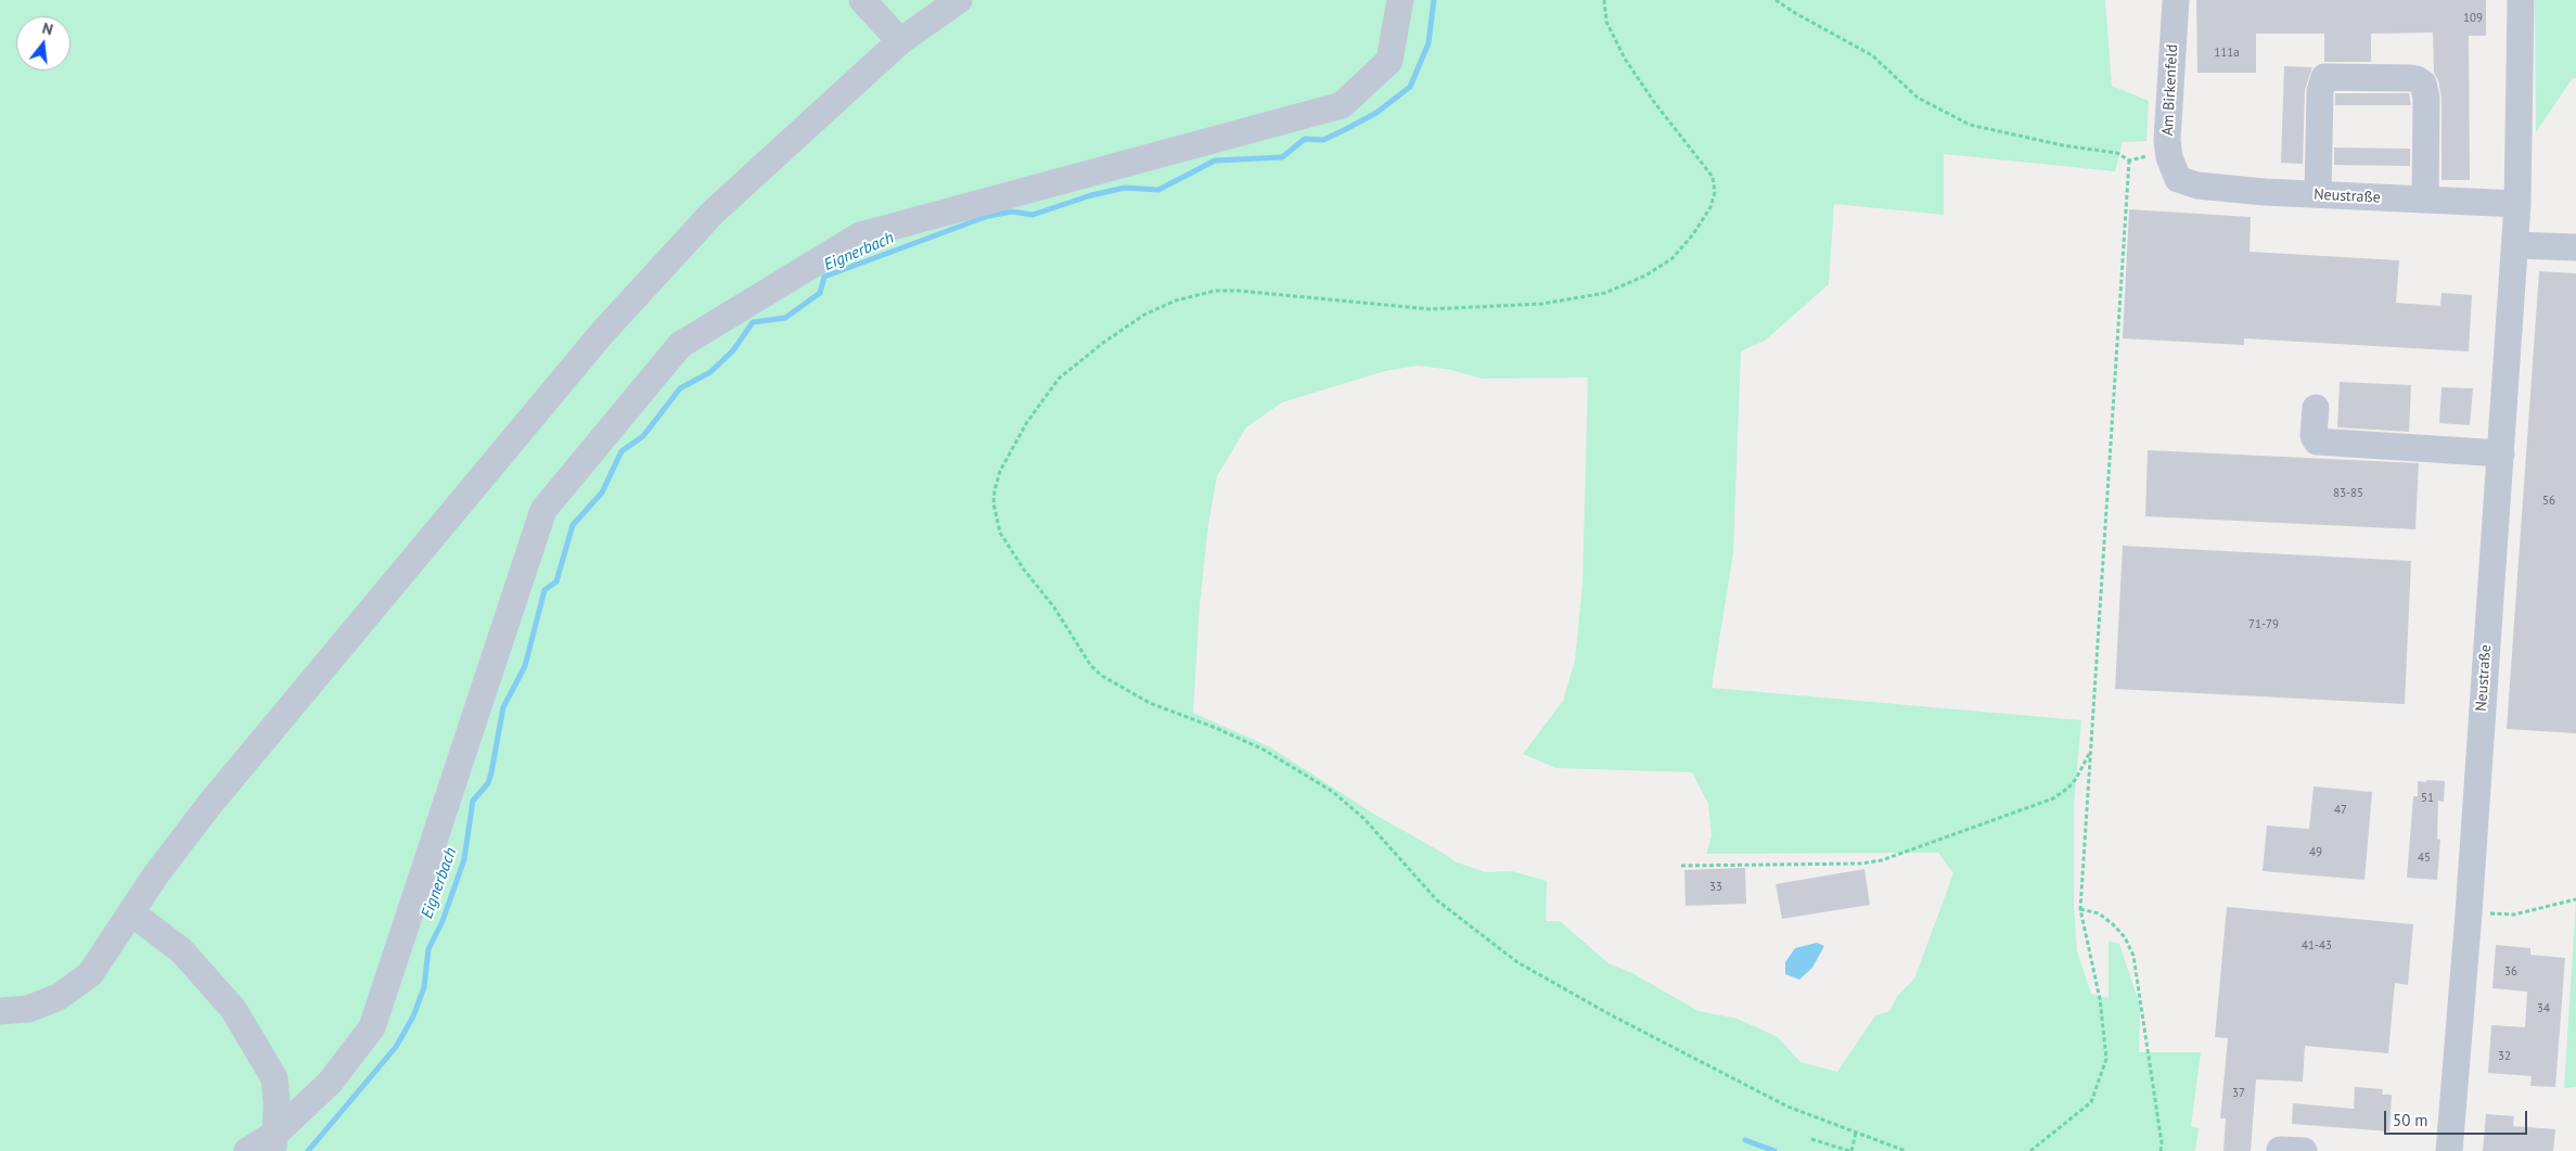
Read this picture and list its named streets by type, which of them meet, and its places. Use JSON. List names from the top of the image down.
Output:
{
  "streets": {
    "street": ["Am Birkenfeld", "Neustraße"]
  },
  "crossings": [
    ["Am Birkenfeld", "Neustraße"]
  ],
  "water": ["Eignerbach"],
  "house_numbers": [
    "109",
    "111a",
    "83-85",
    "56",
    "71-79",
    "51",
    "47",
    "49",
    "45",
    "33",
    "41-43",
    "36",
    "34",
    "32",
    "37"
  ],
  "scale_bar": "50 m",
  "north": "top"
}
